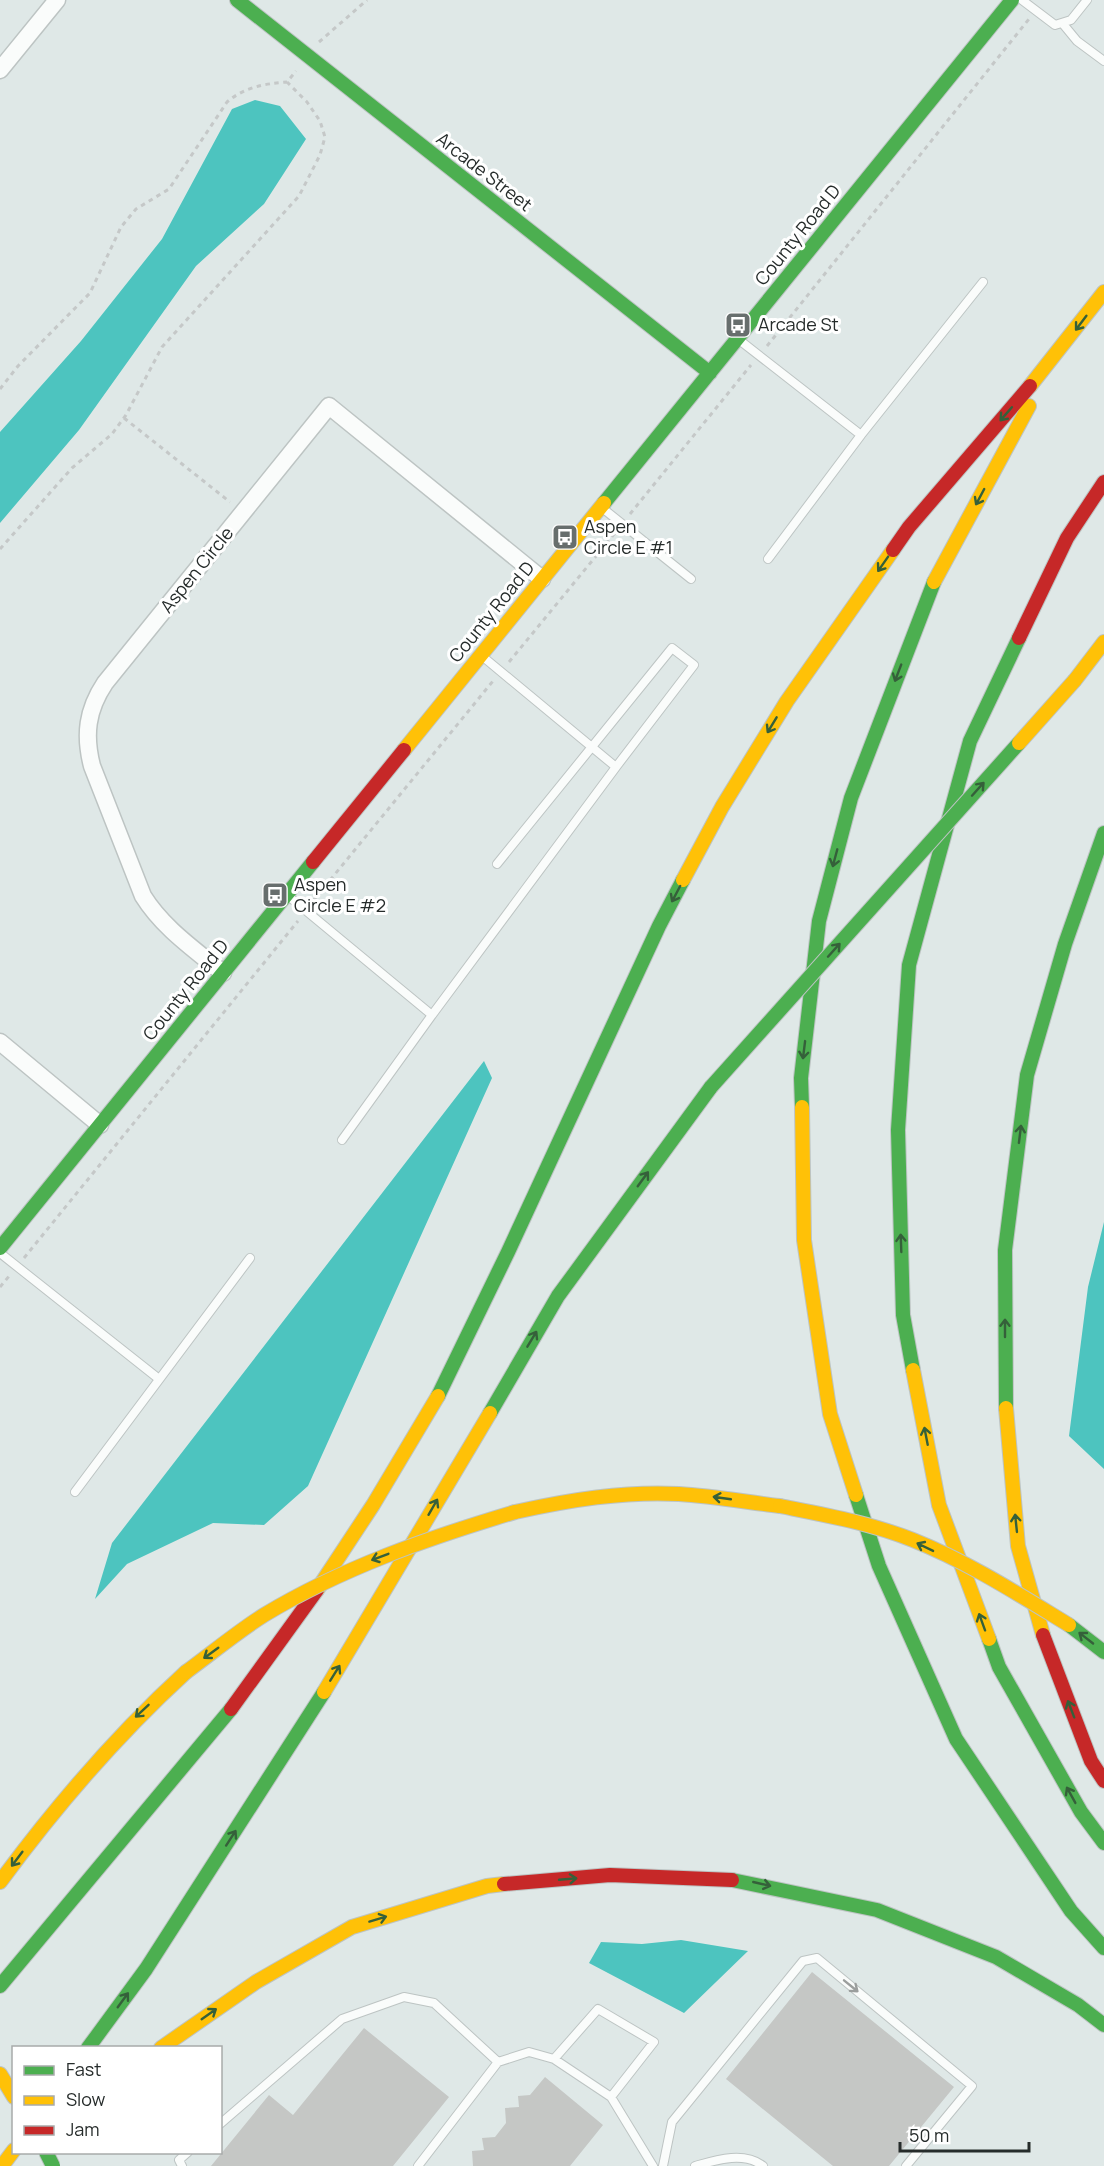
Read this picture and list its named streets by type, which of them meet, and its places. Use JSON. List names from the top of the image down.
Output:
{
  "streets": {
    "main road": ["Arcade Street", "County Road D"],
    "street": ["Aspen Circle"]
  },
  "crossings": [
    ["Arcade Street", "County Road D"],
    ["County Road D", "Aspen Circle"]
  ],
  "places": {
    "bus stop": ["Arcade St", "Aspen Circle E #1", "Aspen Circle E #2"]
  },
  "legend": ["Fast", "Slow", "Jam"],
  "scale_bar": "50 m"
}
